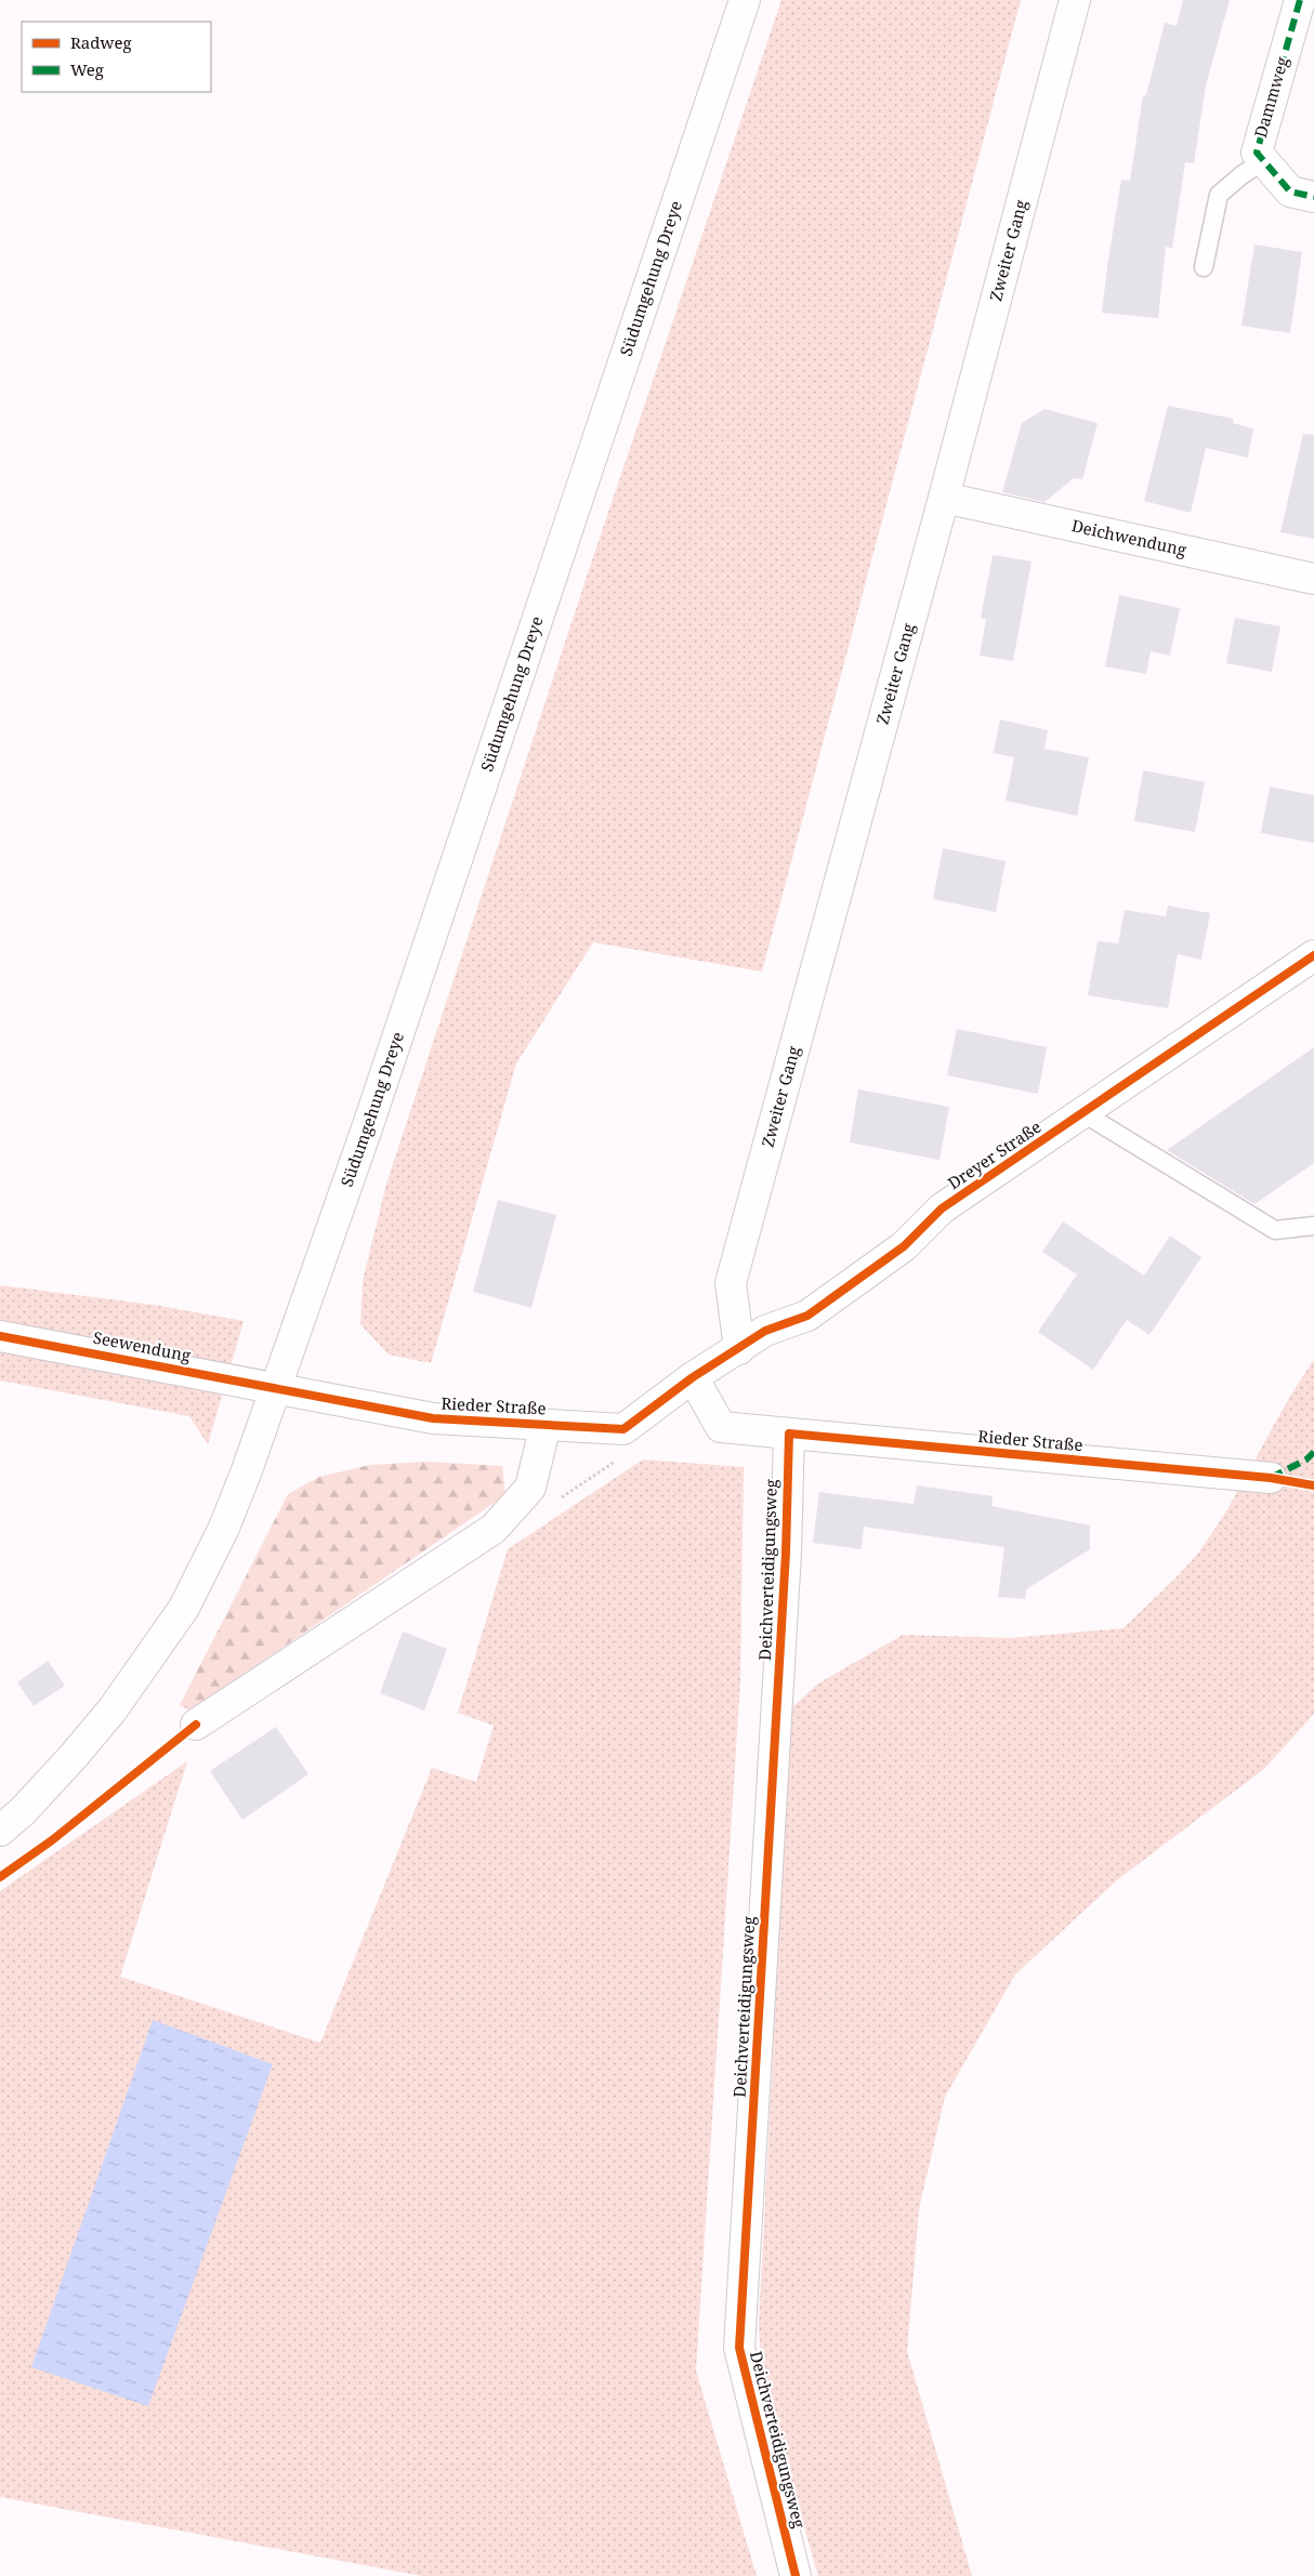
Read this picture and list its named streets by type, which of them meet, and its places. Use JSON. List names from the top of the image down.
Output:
{
  "streets": {
    "street": [
      "Dammweg",
      "Zweiter Gang",
      "Südumgehung Dreye",
      "Deichwendung",
      "Dreyer Straße",
      "Seewendung",
      "Rieder Straße",
      "Deichverteidigungsweg"
    ]
  },
  "crossings": [
    ["Zweiter Gang", "Deichwendung"],
    ["Zweiter Gang", "Dreyer Straße"],
    ["Südumgehung Dreye", "Seewendung"],
    ["Südumgehung Dreye", "Rieder Straße"],
    ["Dreyer Straße", "Rieder Straße"],
    ["Seewendung", "Rieder Straße"],
    ["Rieder Straße", "Deichverteidigungsweg"]
  ],
  "legend": ["Radweg", "Weg"]
}
